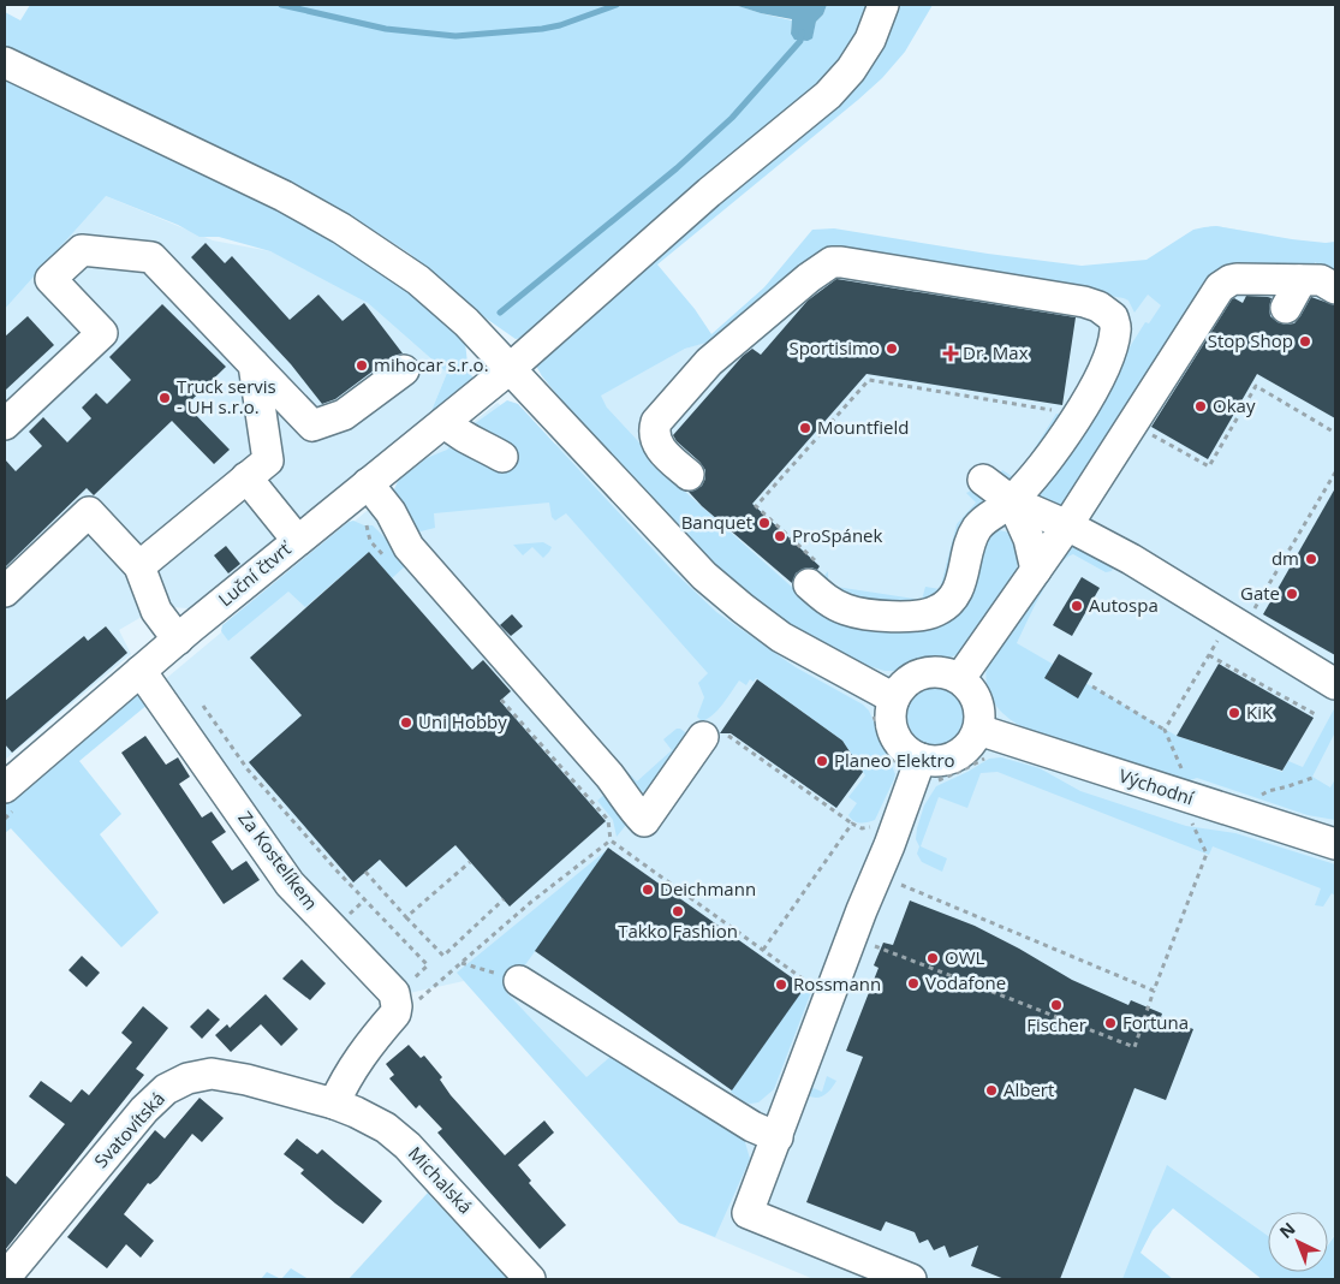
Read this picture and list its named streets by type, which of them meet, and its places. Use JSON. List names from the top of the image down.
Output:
{
  "streets": {
    "street": [
      "Luční čtvrť",
      "Východní",
      "Za Kostelíkem",
      "Svatovítská",
      "Michalská"
    ]
  },
  "crossings": [
    ["Luční čtvrť", "Za Kostelíkem"],
    ["Svatovítská", "Michalská"]
  ],
  "places": {
    "other": [
      "Stop Shop",
      "Sportisimo",
      "mihocar s.r.o.",
      "Truck servis - UH s.r.o.",
      "Okay",
      "Mountfield",
      "Banquet",
      "ProSpánek",
      "dm",
      "Gate",
      "Autospa",
      "KiK",
      "Uni Hobby",
      "Planeo Elektro",
      "Deichmann",
      "Takko Fashion",
      "OWL",
      "Vodafone",
      "Rossmann",
      "Fischer",
      "Fortuna",
      "Albert"
    ],
    "health": ["Dr. Max"]
  },
  "north": "top left"
}
